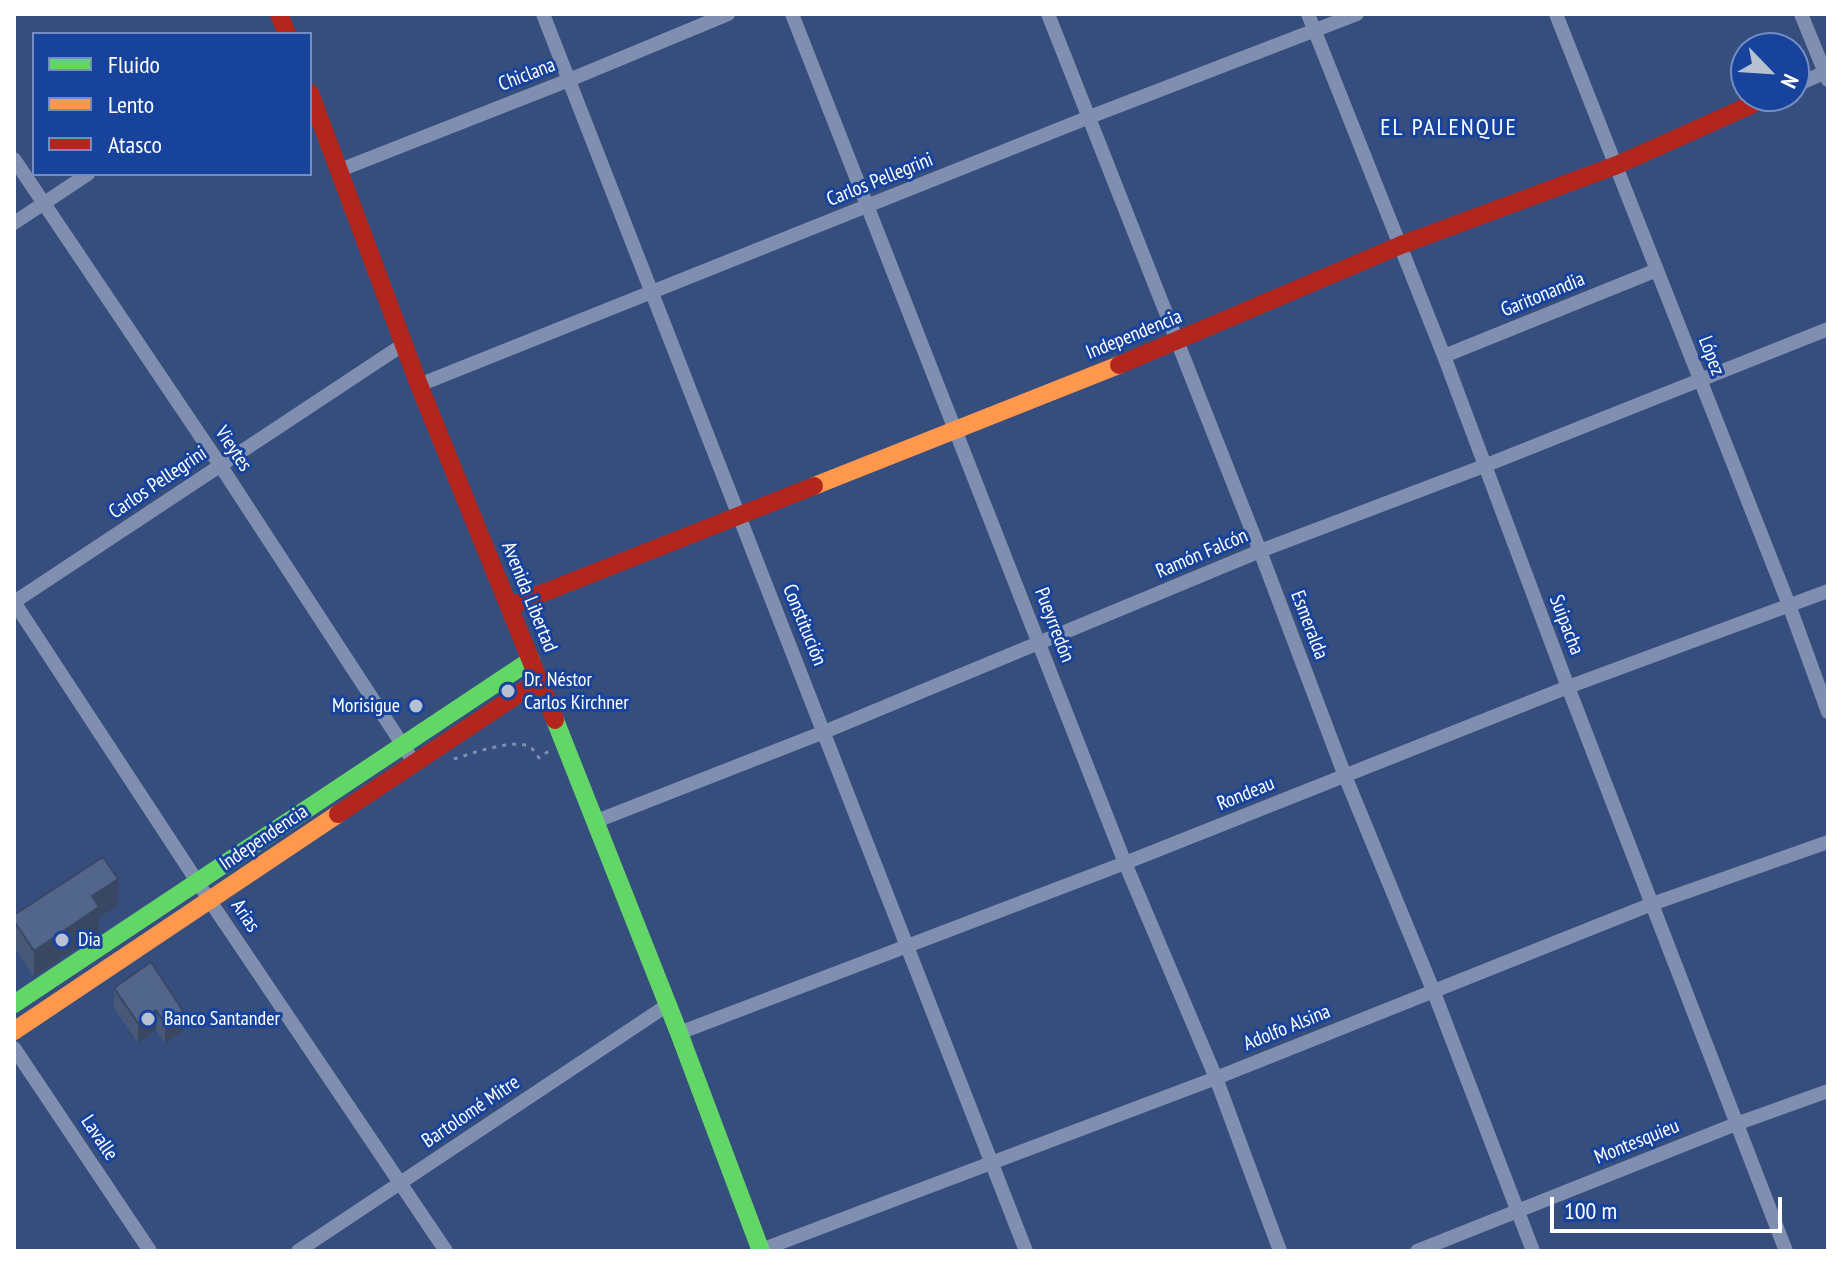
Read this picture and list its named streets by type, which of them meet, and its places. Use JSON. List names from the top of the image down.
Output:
{
  "streets": {
    "street": [
      "Chiclana",
      "Carlos Pellegrini",
      "Garitonandia",
      "Independencia",
      "López",
      "Vieytes",
      "Ramón Falcón",
      "Avenida Libertad",
      "Constitución",
      "Pueyrredón",
      "Esmeralda",
      "Suipacha",
      "Rondeau",
      "Arias",
      "Adolfo Alsina",
      "Bartolomé Mitre",
      "Lavalle",
      "Montesquieu"
    ]
  },
  "crossings": [
    ["Chiclana", "Avenida Libertad"],
    ["Chiclana", "Constitución"],
    ["Carlos Pellegrini", "Vieytes"],
    ["Carlos Pellegrini", "Avenida Libertad"],
    ["Carlos Pellegrini", "Constitución"],
    ["Carlos Pellegrini", "Pueyrredón"],
    ["Carlos Pellegrini", "Esmeralda"],
    ["Carlos Pellegrini", "Suipacha"],
    ["Carlos Pellegrini", "Arias"],
    ["Garitonandia", "López"],
    ["Garitonandia", "Suipacha"],
    ["Independencia", "López"],
    ["Independencia", "Vieytes"],
    ["Independencia", "Avenida Libertad"],
    ["Independencia", "Constitución"],
    ["Independencia", "Pueyrredón"],
    ["Independencia", "Esmeralda"],
    ["Independencia", "Suipacha"],
    ["Independencia", "Arias"],
    ["López", "Ramón Falcón"],
    ["López", "Rondeau"],
    ["Ramón Falcón", "Avenida Libertad"],
    ["Ramón Falcón", "Constitución"],
    ["Ramón Falcón", "Pueyrredón"],
    ["Ramón Falcón", "Esmeralda"],
    ["Ramón Falcón", "Suipacha"],
    ["Avenida Libertad", "Rondeau"],
    ["Avenida Libertad", "Adolfo Alsina"],
    ["Avenida Libertad", "Bartolomé Mitre"],
    ["Constitución", "Rondeau"],
    ["Constitución", "Adolfo Alsina"],
    ["Pueyrredón", "Rondeau"],
    ["Pueyrredón", "Adolfo Alsina"],
    ["Esmeralda", "Rondeau"],
    ["Esmeralda", "Adolfo Alsina"],
    ["Esmeralda", "Montesquieu"],
    ["Suipacha", "Rondeau"],
    ["Suipacha", "Adolfo Alsina"],
    ["Suipacha", "Montesquieu"],
    ["Arias", "Bartolomé Mitre"]
  ],
  "districts": ["EL PALENQUE"],
  "places": [
    "Dr. Néstor Carlos Kirchner",
    "Morisigue",
    "Dia",
    "Banco Santander"
  ],
  "legend": ["Fluido", "Lento", "Atasco"],
  "scale_bar": "100 m",
  "north": "bottom right"
}
